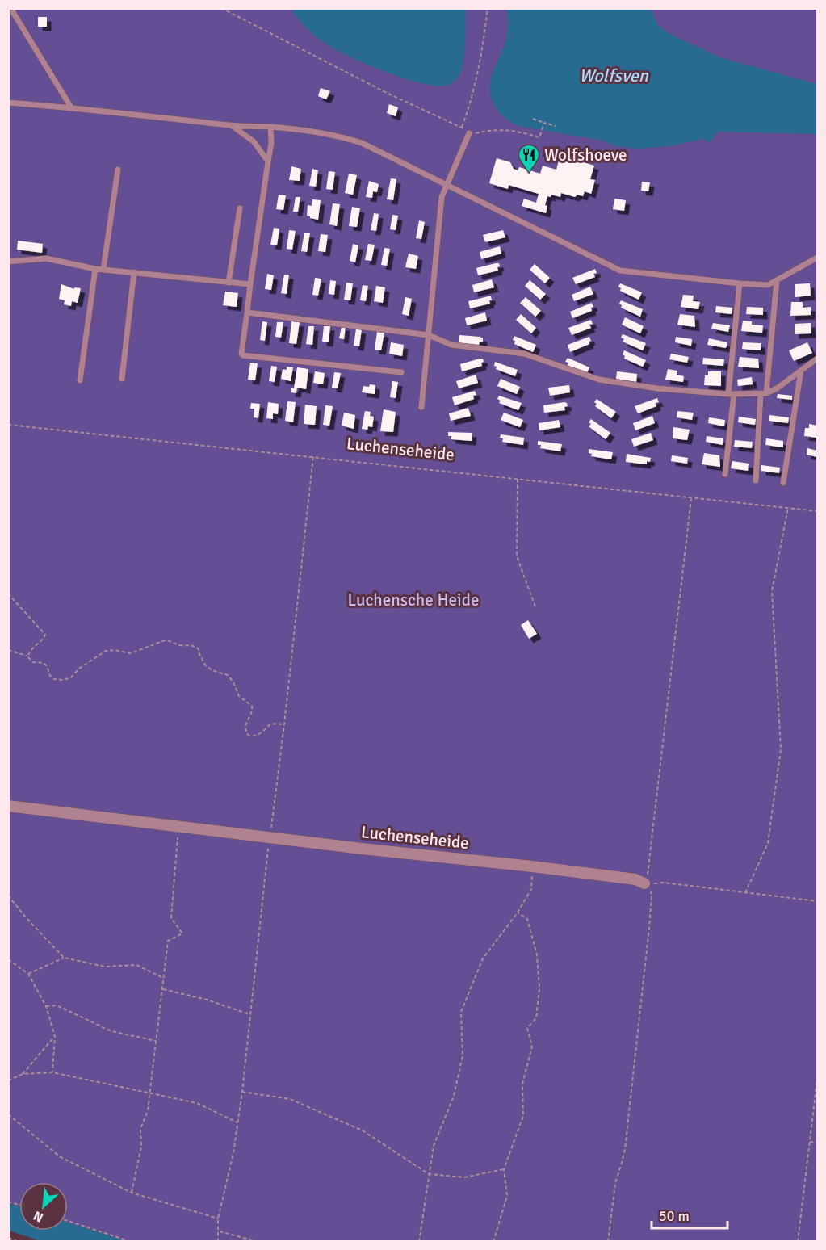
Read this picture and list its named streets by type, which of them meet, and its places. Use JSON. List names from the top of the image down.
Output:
{
  "streets": {
    "street": ["Luchenseheide"]
  },
  "water": ["Wolfsven"],
  "parks": ["Luchensche Heide"],
  "places": {
    "restaurant": ["Wolfshoeve"]
  },
  "scale_bar": "50 m",
  "north": "bottom left"
}
